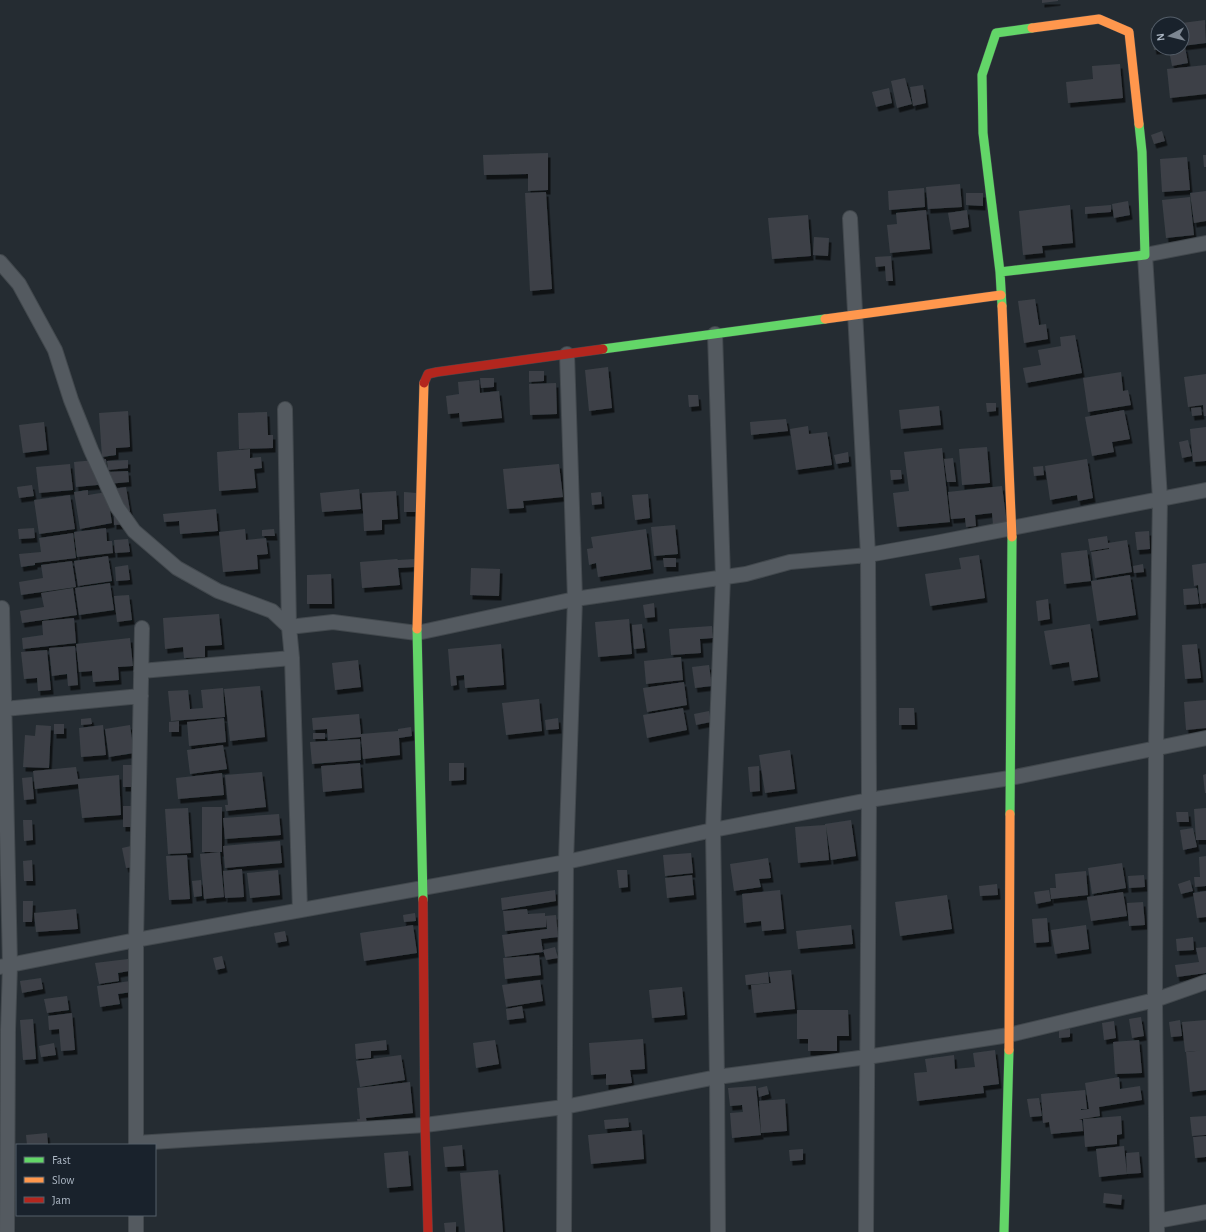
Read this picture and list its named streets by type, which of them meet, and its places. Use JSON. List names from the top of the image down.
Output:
{
  "legend": ["Fast", "Slow", "Jam"],
  "north": "left"
}
